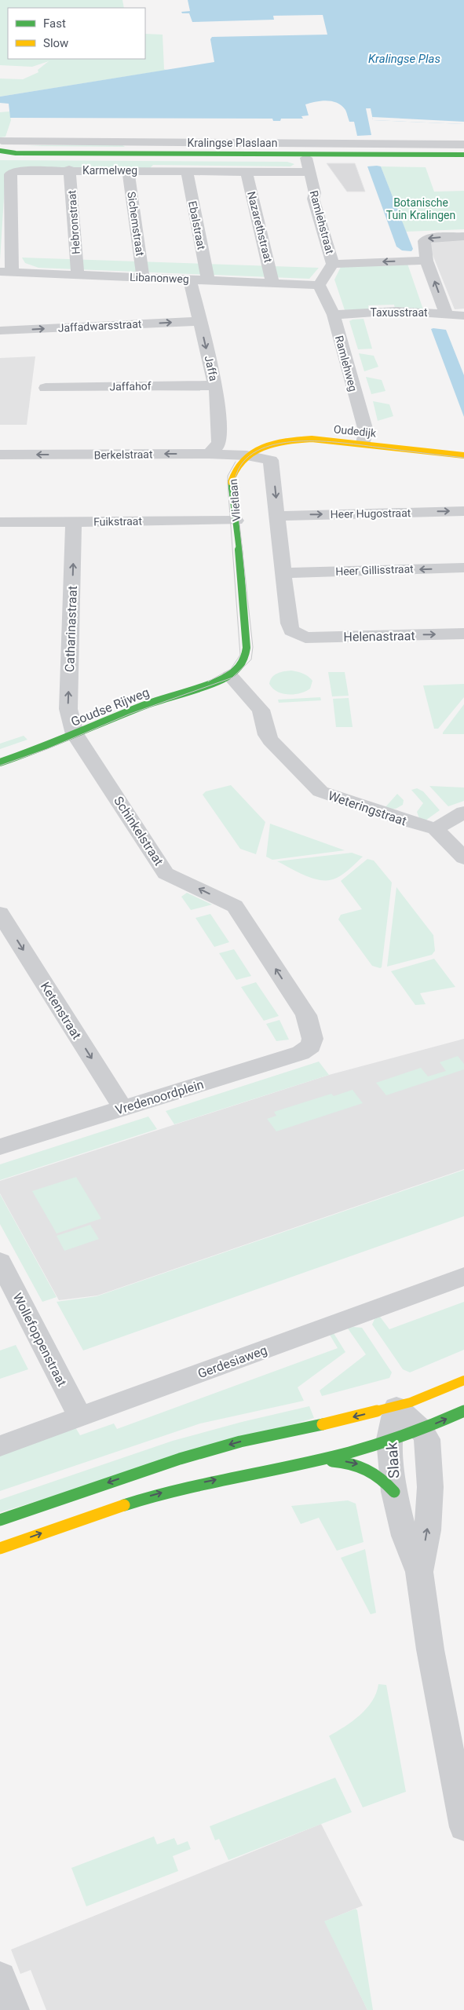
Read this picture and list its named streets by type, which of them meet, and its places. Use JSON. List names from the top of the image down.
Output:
{
  "streets": {
    "street": [
      "Kralingse Plaslaan",
      "Karmelweg",
      "Hebronstraat",
      "Ramlehstraat",
      "Sichemstraat",
      "Ebalstraat",
      "Nazarethstraat",
      "Libanonweg",
      "Taxusstraat",
      "Jaffadwarsstraat",
      "Ramlehweg",
      "Jaffa",
      "Jaffahof",
      "Oudedijk",
      "Berkelstraat",
      "Vlietlaan",
      "Heer Hugostraat",
      "Fuikstraat",
      "Heer Gillisstraat",
      "Catharinastraat",
      "Helenastraat",
      "Goudse Rijweg",
      "Weteringstraat",
      "Schinkelstraat",
      "Ketenstraat",
      "Vredenoordplein",
      "Wollefoppenstraat",
      "Gerdesiaweg",
      "Slaak"
    ]
  },
  "crossings": [
    ["Kralingse Plaslaan", "Ramlehstraat"],
    ["Karmelweg", "Hebronstraat"],
    ["Karmelweg", "Ramlehstraat"],
    ["Karmelweg", "Sichemstraat"],
    ["Karmelweg", "Ebalstraat"],
    ["Karmelweg", "Nazarethstraat"],
    ["Karmelweg", "Libanonweg"],
    ["Hebronstraat", "Libanonweg"],
    ["Ramlehstraat", "Libanonweg"],
    ["Ramlehstraat", "Ramlehweg"],
    ["Sichemstraat", "Libanonweg"],
    ["Ebalstraat", "Libanonweg"],
    ["Nazarethstraat", "Libanonweg"],
    ["Libanonweg", "Ramlehweg"],
    ["Libanonweg", "Jaffa"],
    ["Taxusstraat", "Ramlehweg"],
    ["Jaffadwarsstraat", "Jaffa"],
    ["Ramlehweg", "Oudedijk"],
    ["Jaffa", "Jaffahof"],
    ["Jaffa", "Berkelstraat"],
    ["Oudedijk", "Berkelstraat"],
    ["Oudedijk", "Vlietlaan"],
    ["Berkelstraat", "Vlietlaan"],
    ["Vlietlaan", "Fuikstraat"],
    ["Vlietlaan", "Goudse Rijweg"],
    ["Vlietlaan", "Weteringstraat"],
    ["Fuikstraat", "Catharinastraat"],
    ["Heer Gillisstraat", "Helenastraat"],
    ["Catharinastraat", "Goudse Rijweg"],
    ["Catharinastraat", "Schinkelstraat"],
    ["Goudse Rijweg", "Weteringstraat"],
    ["Goudse Rijweg", "Schinkelstraat"],
    ["Schinkelstraat", "Vredenoordplein"],
    ["Ketenstraat", "Vredenoordplein"],
    ["Wollefoppenstraat", "Gerdesiaweg"]
  ],
  "one_way": [
    "Jaffadwarsstraat",
    "Jaffa",
    "Berkelstraat",
    "Heer Hugostraat",
    "Heer Gillisstraat",
    "Catharinastraat",
    "Helenastraat",
    "Schinkelstraat",
    "Ketenstraat"
  ],
  "water": ["Kralingse Plas"],
  "parks": ["Botanische Tuin Kralingen"],
  "legend": ["Fast", "Slow"]
}
